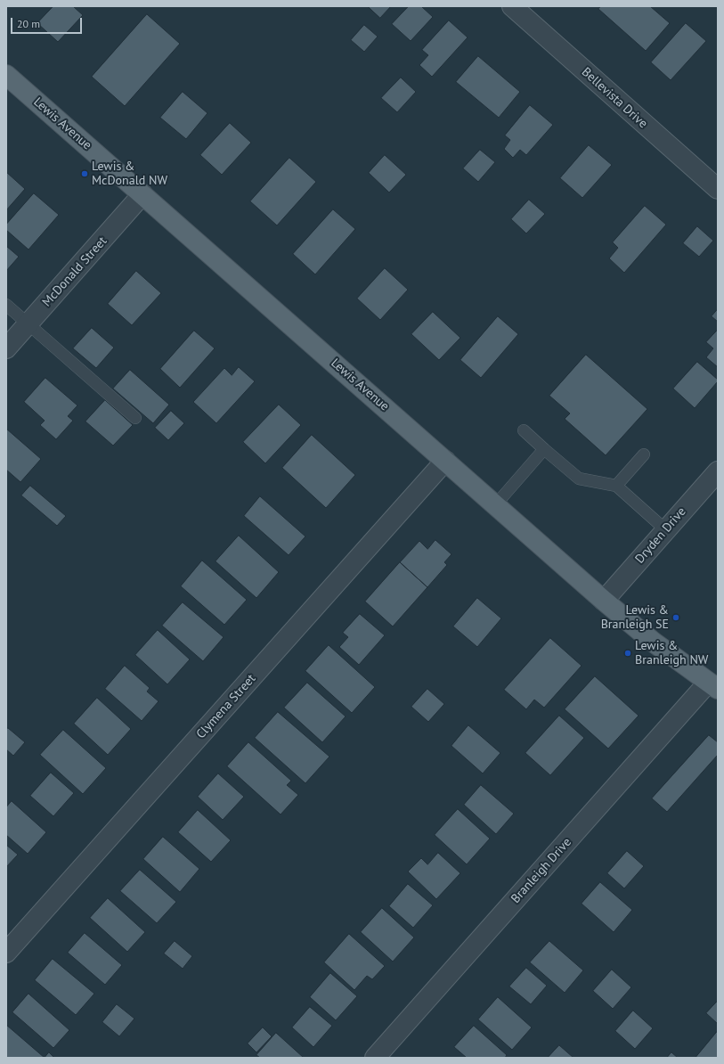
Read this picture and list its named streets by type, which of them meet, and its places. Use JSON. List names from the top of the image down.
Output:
{
  "streets": {
    "main road": ["Lewis Avenue"],
    "street": [
      "Bellevista Drive",
      "McDonald Street",
      "Dryden Drive",
      "Clymena Street",
      "Branleigh Drive"
    ]
  },
  "crossings": [
    ["Lewis Avenue", "McDonald Street"],
    ["Lewis Avenue", "Dryden Drive"],
    ["Lewis Avenue", "Clymena Street"],
    ["Lewis Avenue", "Branleigh Drive"]
  ],
  "places": ["Lewis & McDonald NW", "Lewis & Branleigh SE", "Lewis & Branleigh NW"],
  "scale_bar": "20 m"
}
